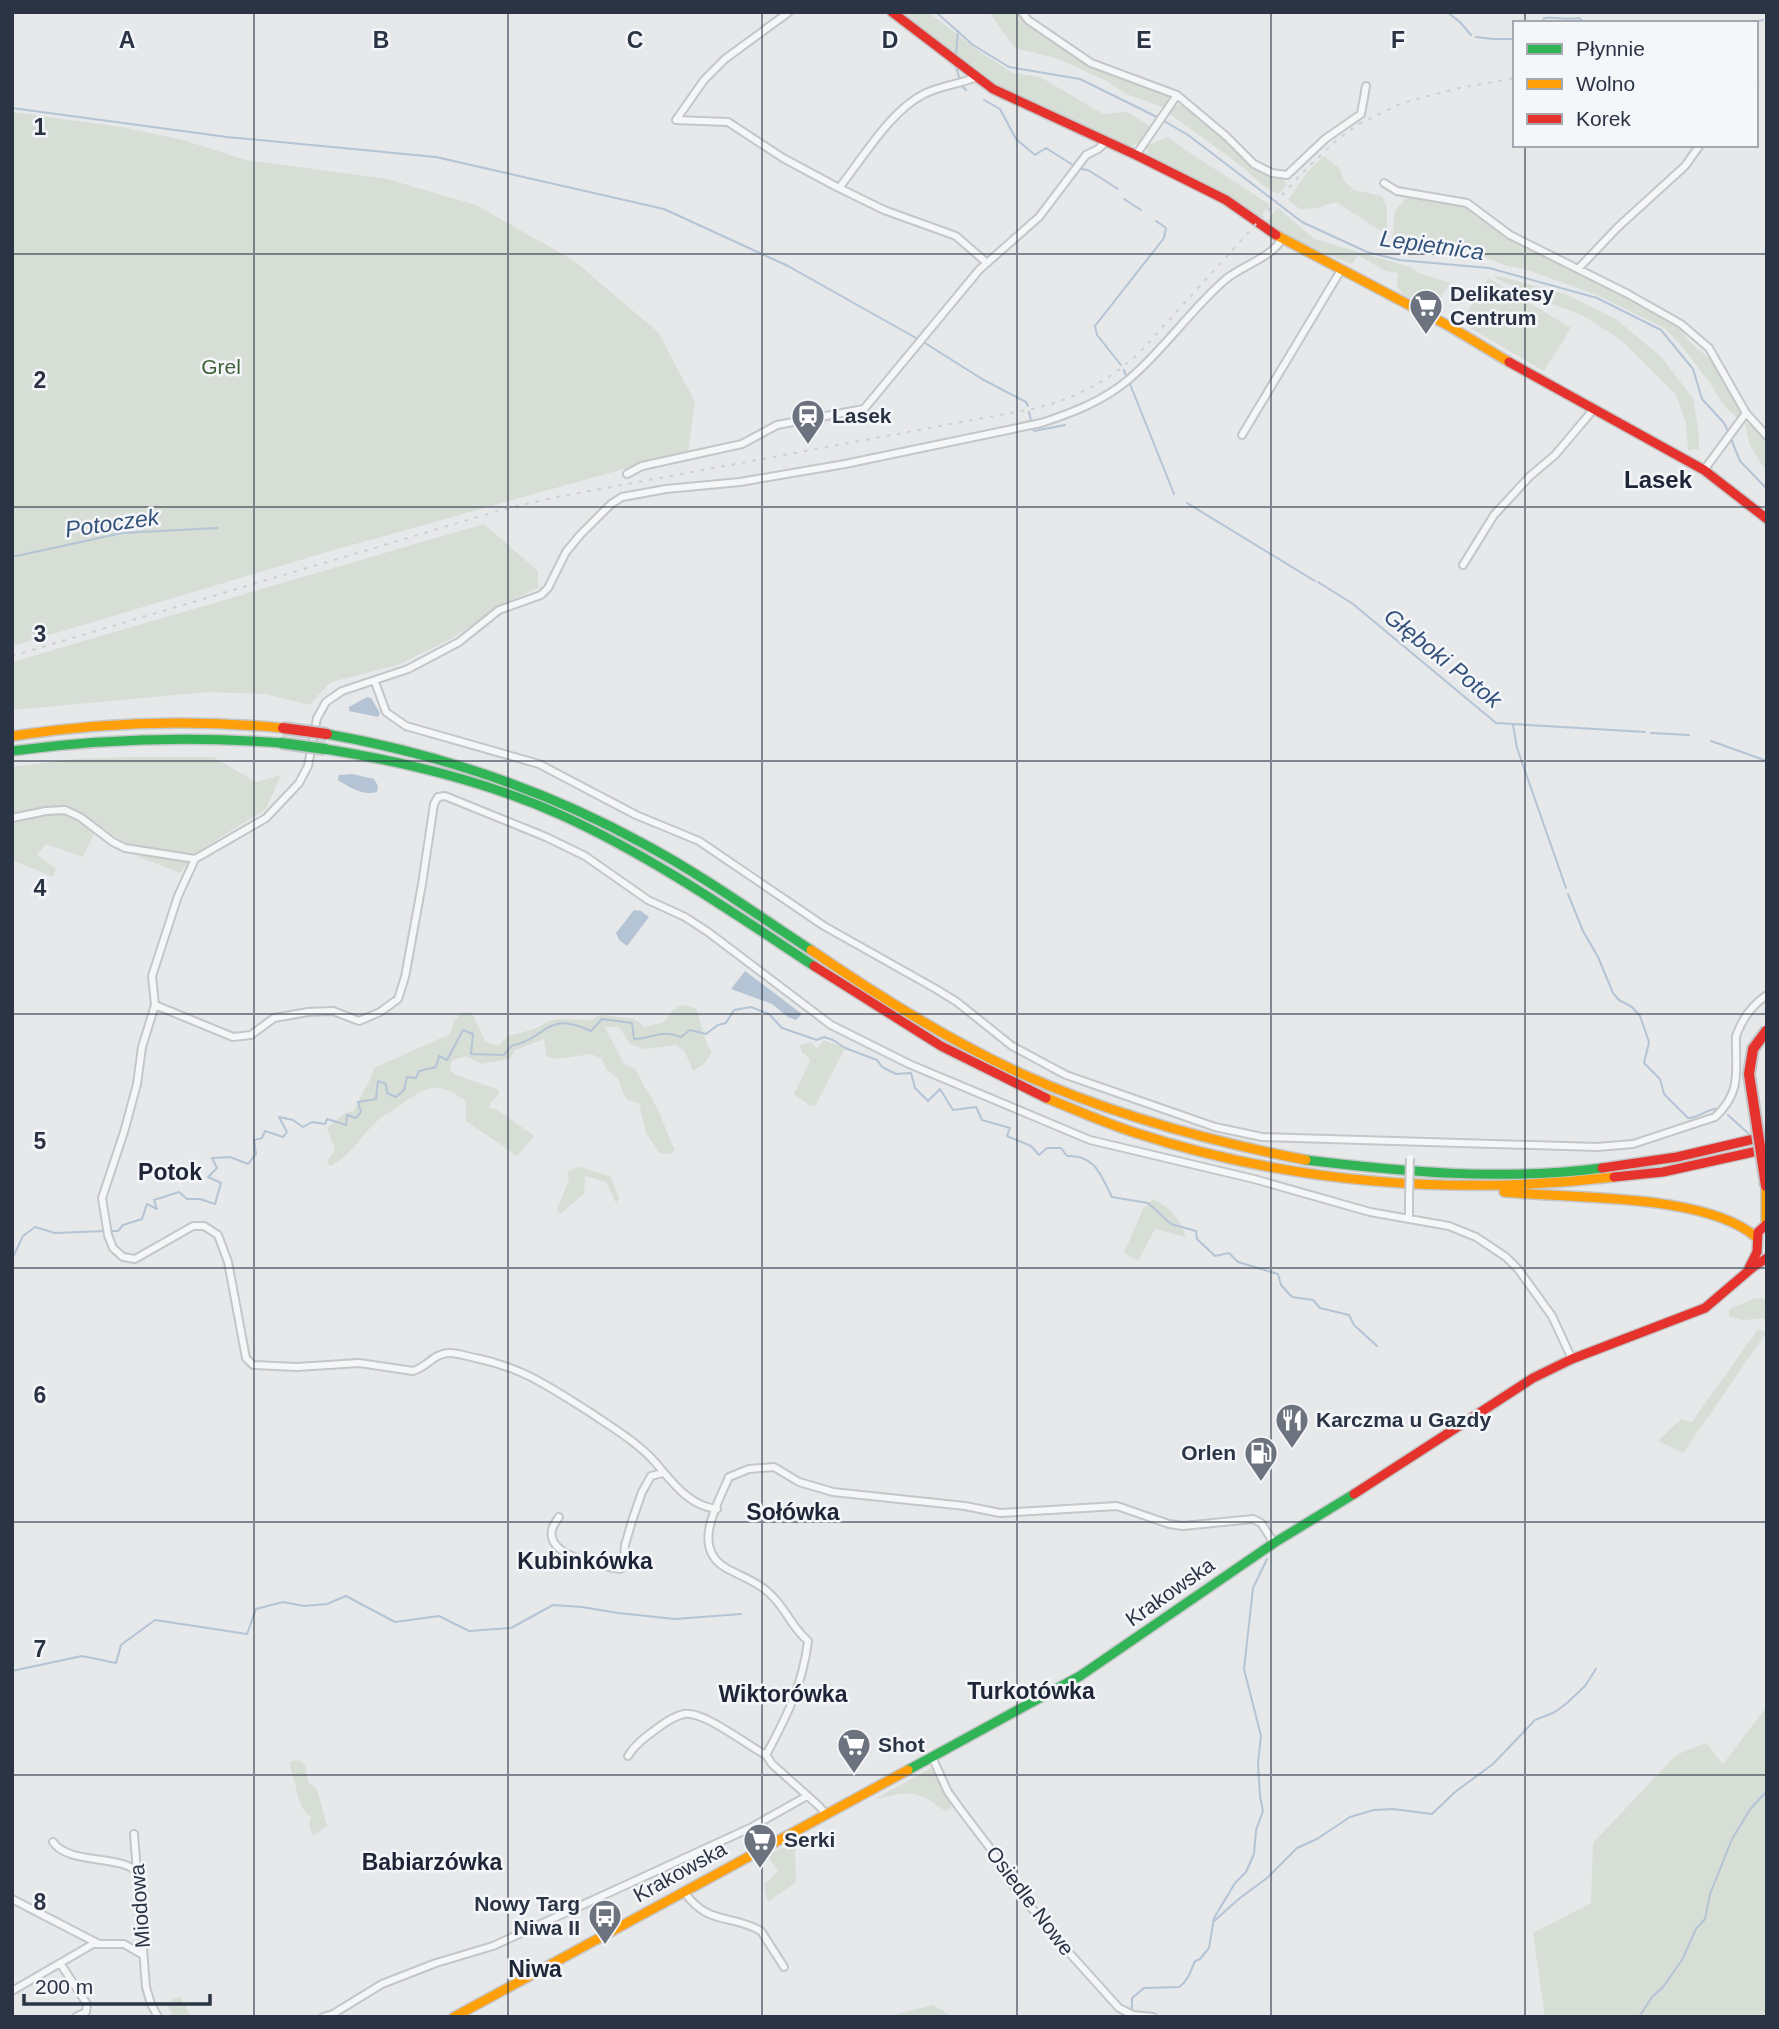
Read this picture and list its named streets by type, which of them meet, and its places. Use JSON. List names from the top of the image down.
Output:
{
  "streets": {
    "main road": ["Krakowska"],
    "street": ["Osiedle Nowe", "Miodowa"]
  },
  "crossings": [
    ["Krakowska", "Osiedle Nowe"]
  ],
  "districts": [
    "Lasek",
    "Potok",
    "Sołówka",
    "Kubinkówka",
    "Turkotówka",
    "Wiktorówka",
    "Babiarzówka",
    "Niwa"
  ],
  "water": ["Lepietnica", "Potoczek", "Głęboki Potok"],
  "parks": ["Grel"],
  "places": {
    "supermarket": ["Delikatesy Centrum", "Shot", "Serki"],
    "station": ["Lasek"],
    "restaurant": ["Karczma u Gazdy"],
    "fuel station": ["Orlen"],
    "bus stop": ["Nowy Targ Niwa II"]
  },
  "legend": ["Płynnie", "Wolno", "Korek"],
  "scale_bar": "200 m",
  "grid": {
    "columns": [
      "A",
      "B",
      "C",
      "D",
      "E",
      "F"
    ],
    "rows": [
      "1",
      "2",
      "3",
      "4",
      "5",
      "6",
      "7",
      "8"
    ]
  }
}
